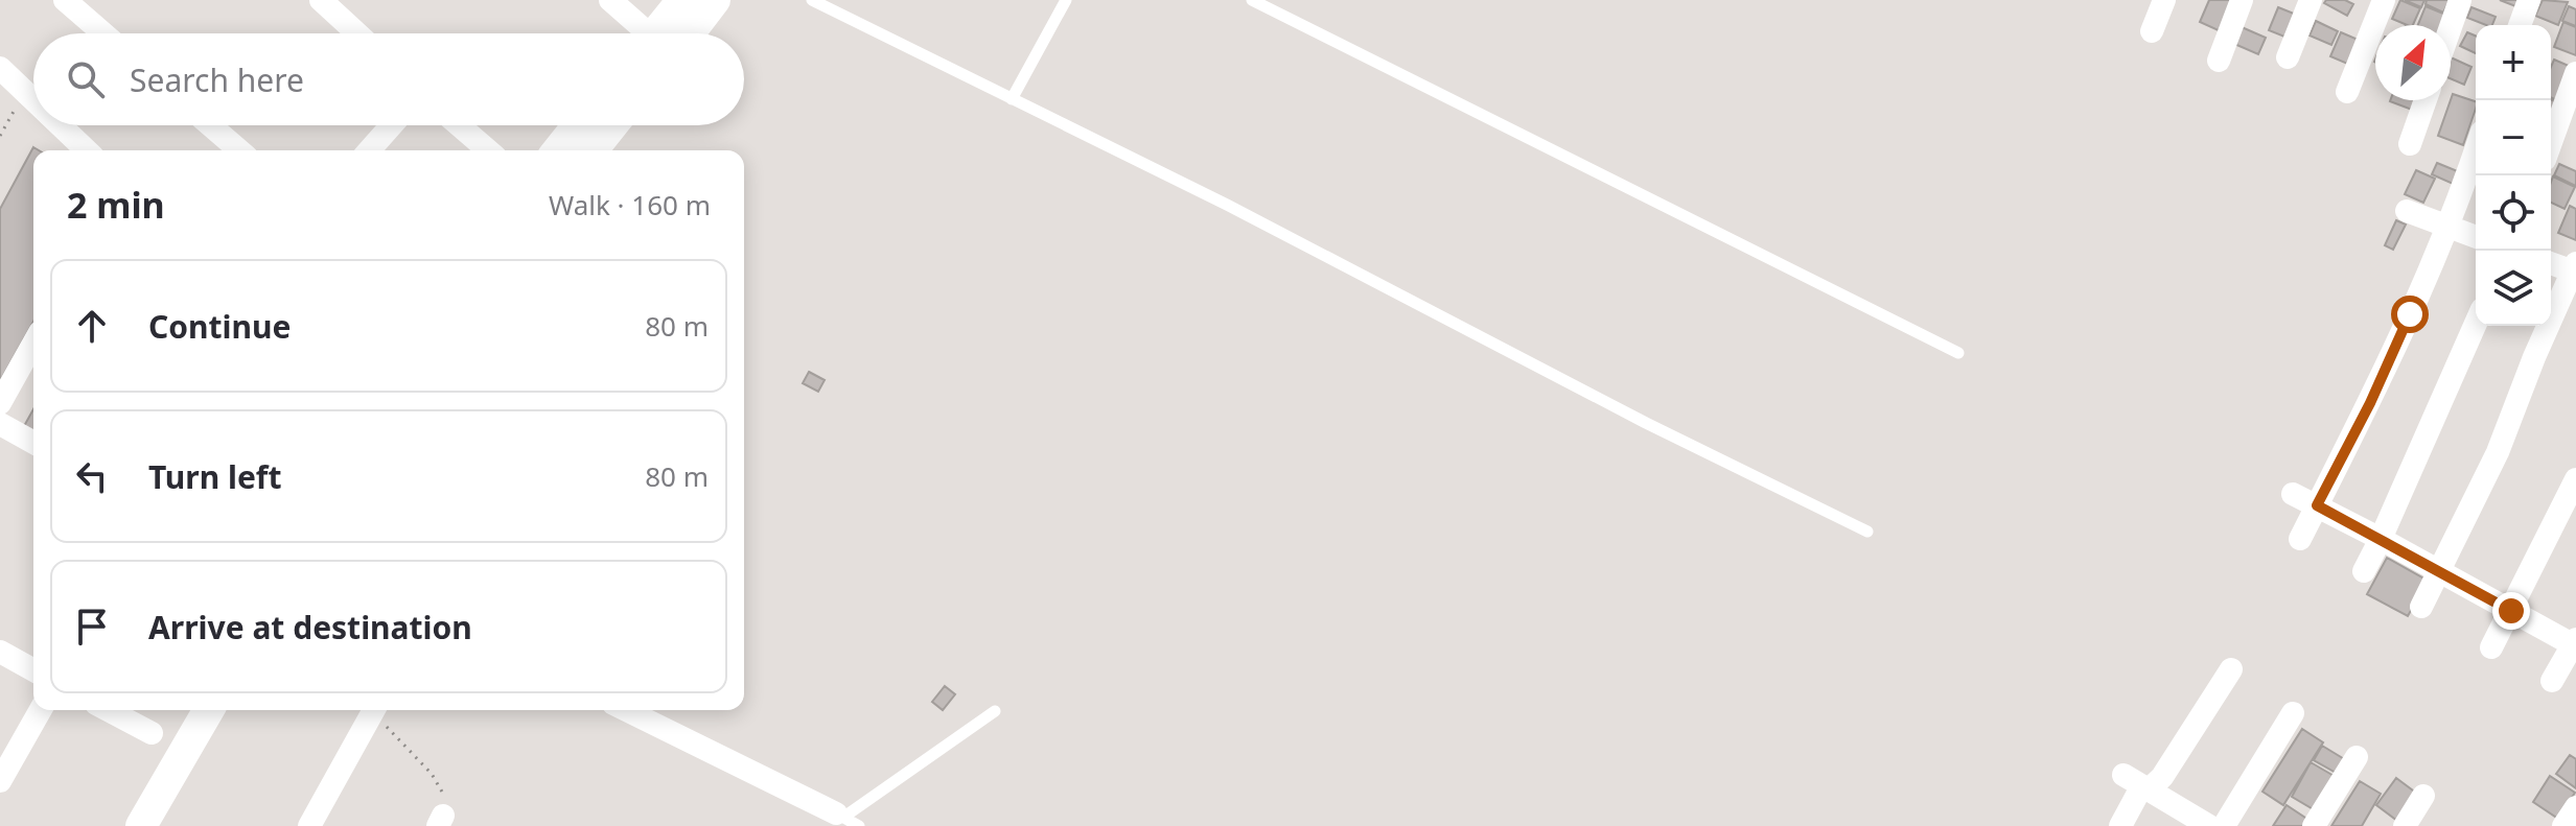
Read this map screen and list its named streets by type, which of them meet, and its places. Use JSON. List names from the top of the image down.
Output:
{
  "north": "top right",
  "page": {
    "map_buttons": ["+", "−"],
    "search": "Search here",
    "heading": ["2 min", "Walk · 160 m"],
    "list": [
      ["Continue", "80 m"],
      ["Turn left", "80 m"],
      "Arrive at destination"
    ]
  }
}
